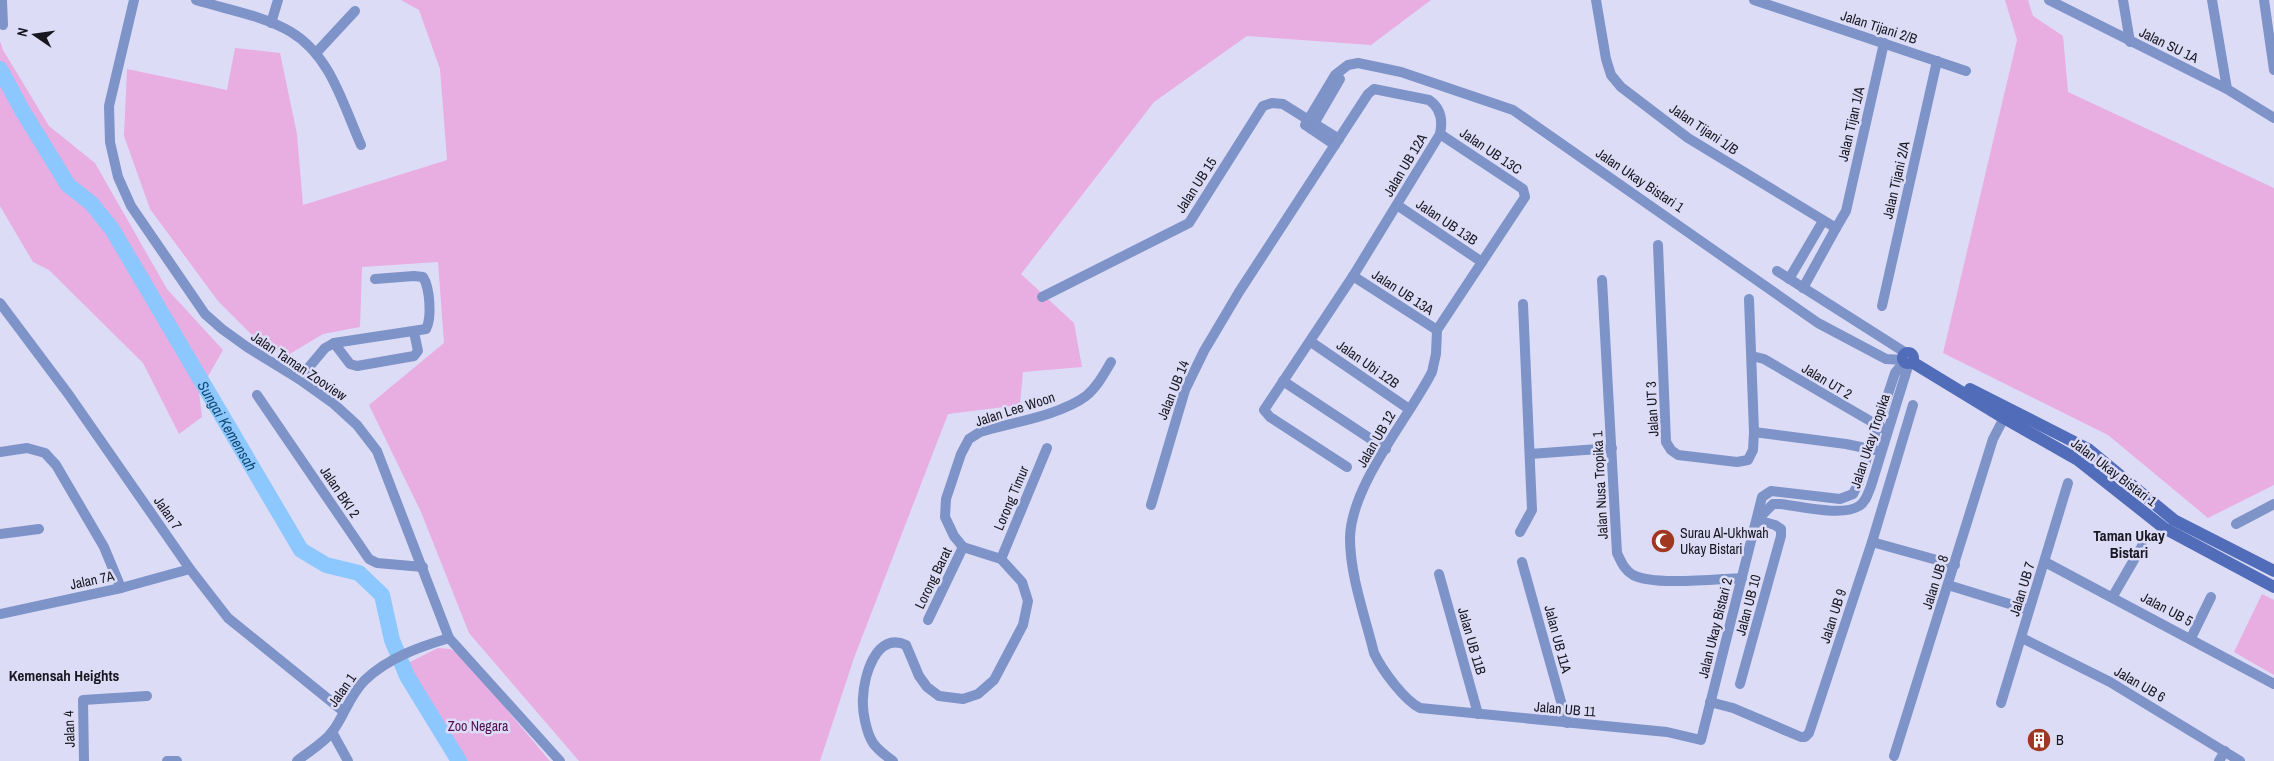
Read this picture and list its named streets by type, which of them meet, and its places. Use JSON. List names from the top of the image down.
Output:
{
  "streets": {
    "street": [
      "Jalan Tijani 2/B",
      "Jalan SU 1A",
      "Jalan Tijan 1/A",
      "Jalan Tijani 1/B",
      "Jalan UB 13C",
      "Jalan UB 12A",
      "Jalan Ukay Bistari 1",
      "Jalan Tijani 2/A",
      "Jalan UB 15",
      "Jalan UB 13B",
      "Jalan UB 13A",
      "Jalan Ubi 12B",
      "Jalan Taman Zooview",
      "Jalan UT 2",
      "Jalan UB 14",
      "Jalan Lee Woon",
      "Jalan UT 3",
      "Jalan UB 12",
      "Jalan Ukay Tropika",
      "Jalan Nusa Tropika 1",
      "Jalan BKI 2",
      "Lorong Timur",
      "Jalan 7",
      "Lorong Barat",
      "Jalan 7A",
      "Jalan UB 8",
      "Jalan UB 7",
      "Jalan UB 10",
      "Jalan UB 5",
      "Jalan UB 9",
      "Jalan Ukay Bistari 2",
      "Jalan UB 11A",
      "Jalan UB 11B",
      "Jalan UB 6",
      "Jalan 1",
      "Jalan UB 11",
      "Jalan 4"
    ]
  },
  "crossings": [
    ["Jalan Tijani 2/B", "Jalan Tijan 1/A"],
    ["Jalan Tijani 2/B", "Jalan Tijani 2/A"],
    ["Jalan Tijan 1/A", "Jalan Tijani 1/B"],
    ["Jalan UB 13C", "Jalan UB 12A"],
    ["Jalan UB 13C", "Jalan UB 13B"],
    ["Jalan UB 12A", "Jalan UB 15"],
    ["Jalan UB 12A", "Jalan UB 13B"],
    ["Jalan UB 12A", "Jalan UB 13A"],
    ["Jalan UB 12A", "Jalan Ubi 12B"],
    ["Jalan UB 12A", "Jalan UB 14"],
    ["Jalan Ukay Bistari 1", "Jalan UB 15"],
    ["Jalan Ukay Bistari 1", "Jalan Ukay Tropika"],
    ["Jalan Ukay Bistari 1", "Jalan UB 8"],
    ["Jalan UB 13A", "Jalan UB 12"],
    ["Jalan Ubi 12B", "Jalan UB 12"],
    ["Jalan Taman Zooview", "Jalan BKI 2"],
    ["Jalan Taman Zooview", "Jalan 1"],
    ["Jalan UT 2", "Jalan UT 3"],
    ["Jalan UT 2", "Jalan Ukay Tropika"],
    ["Jalan UT 2", "Jalan Ukay Bistari 2"],
    ["Jalan Lee Woon", "Lorong Barat"],
    ["Jalan UB 12", "Jalan UB 11"],
    ["Jalan Ukay Tropika", "Jalan UB 10"],
    ["Jalan Ukay Tropika", "Jalan Ukay Bistari 2"],
    ["Jalan Nusa Tropika 1", "Jalan Ukay Bistari 2"],
    ["Jalan 7", "Jalan 7A"],
    ["Jalan 7", "Jalan 1"],
    ["Jalan UB 7", "Jalan UB 5"],
    ["Jalan UB 7", "Jalan UB 6"],
    ["Jalan UB 10", "Jalan Ukay Bistari 2"],
    ["Jalan UB 9", "Jalan Ukay Bistari 2"],
    ["Jalan Ukay Bistari 2", "Jalan UB 11"],
    ["Jalan UB 11A", "Jalan UB 11"],
    ["Jalan UB 11B", "Jalan UB 11"]
  ],
  "districts": ["Taman Ukay Bistari", "Kemensah Heights"],
  "water": ["Sungai Kemensah"],
  "parks": ["Zoo Negara"],
  "places": {
    "mosque": ["Surau Al-Ukhwah Ukay Bistari"],
    "building": ["B"]
  },
  "north": "left"
}
